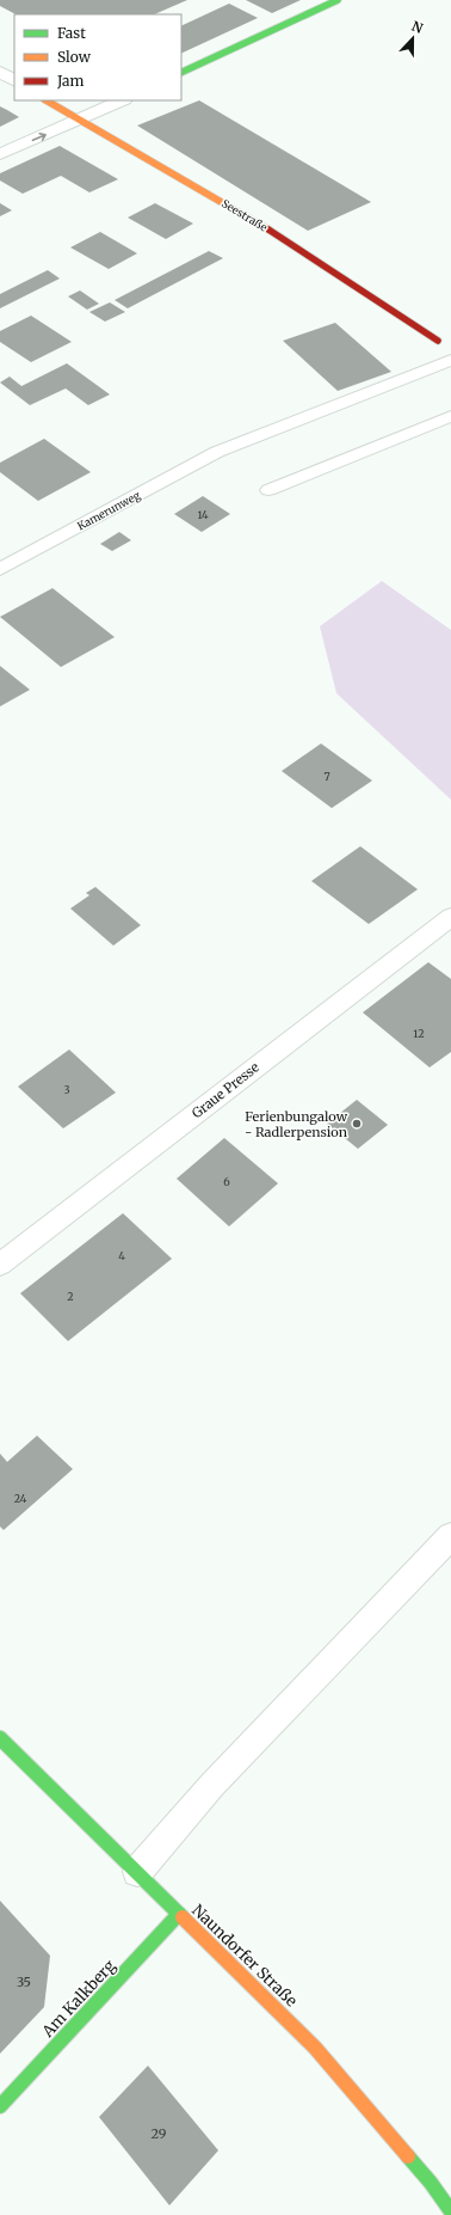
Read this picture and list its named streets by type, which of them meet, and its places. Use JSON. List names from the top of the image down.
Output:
{
  "streets": {
    "street": ["Seestraße", "Naundorfer Straße", "Am Kalkberg"],
    "lane": ["Kamerunweg", "Graue Presse"]
  },
  "crossings": [
    ["Naundorfer Straße", "Am Kalkberg"]
  ],
  "places": ["Ferienbungalow - Radlerpension"],
  "house_numbers": [
    "14",
    "7",
    "12",
    "3",
    "6",
    "4",
    "2",
    "24",
    "35",
    "29"
  ],
  "legend": ["Fast", "Slow", "Jam"],
  "north": "top"
}
